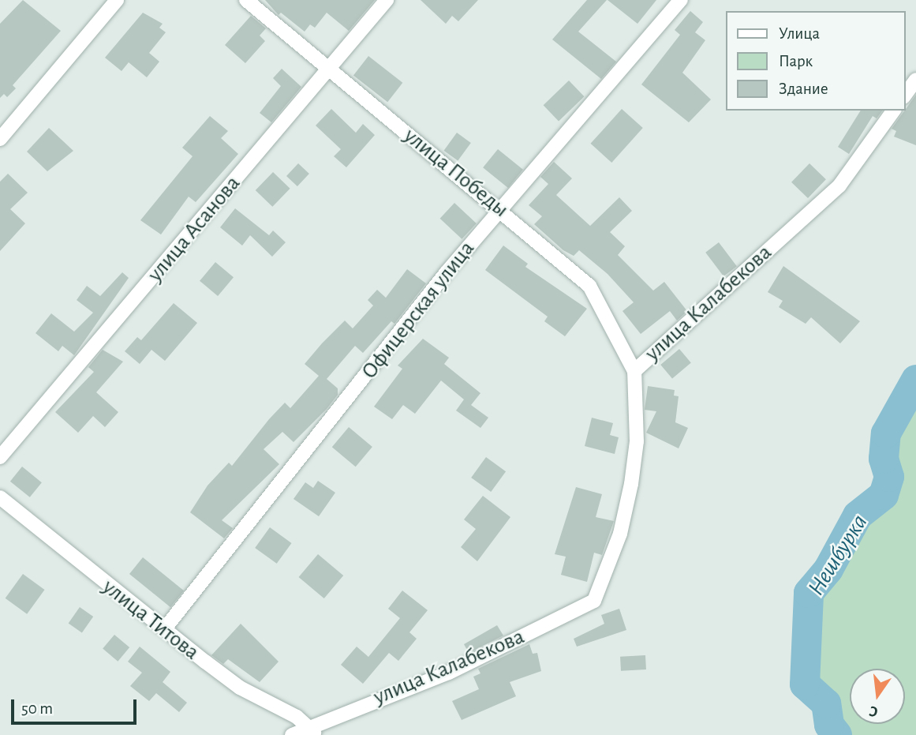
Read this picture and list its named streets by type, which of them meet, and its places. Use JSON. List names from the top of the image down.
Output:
{
  "streets": {
    "street": [
      "улица Победы",
      "улица Асанова",
      "улица Калабекова",
      "Офицерская улица",
      "улица Титова"
    ]
  },
  "crossings": [
    ["улица Победы", "улица Асанова"],
    ["улица Победы", "улица Калабекова"],
    ["улица Победы", "Офицерская улица"],
    ["улица Калабекова", "улица Титова"],
    ["Офицерская улица", "улица Титова"]
  ],
  "water": ["Нешбурка"],
  "legend": ["Улица", "Парк", "Здание"],
  "scale_bar": "50 m",
  "north": "bottom"
}
